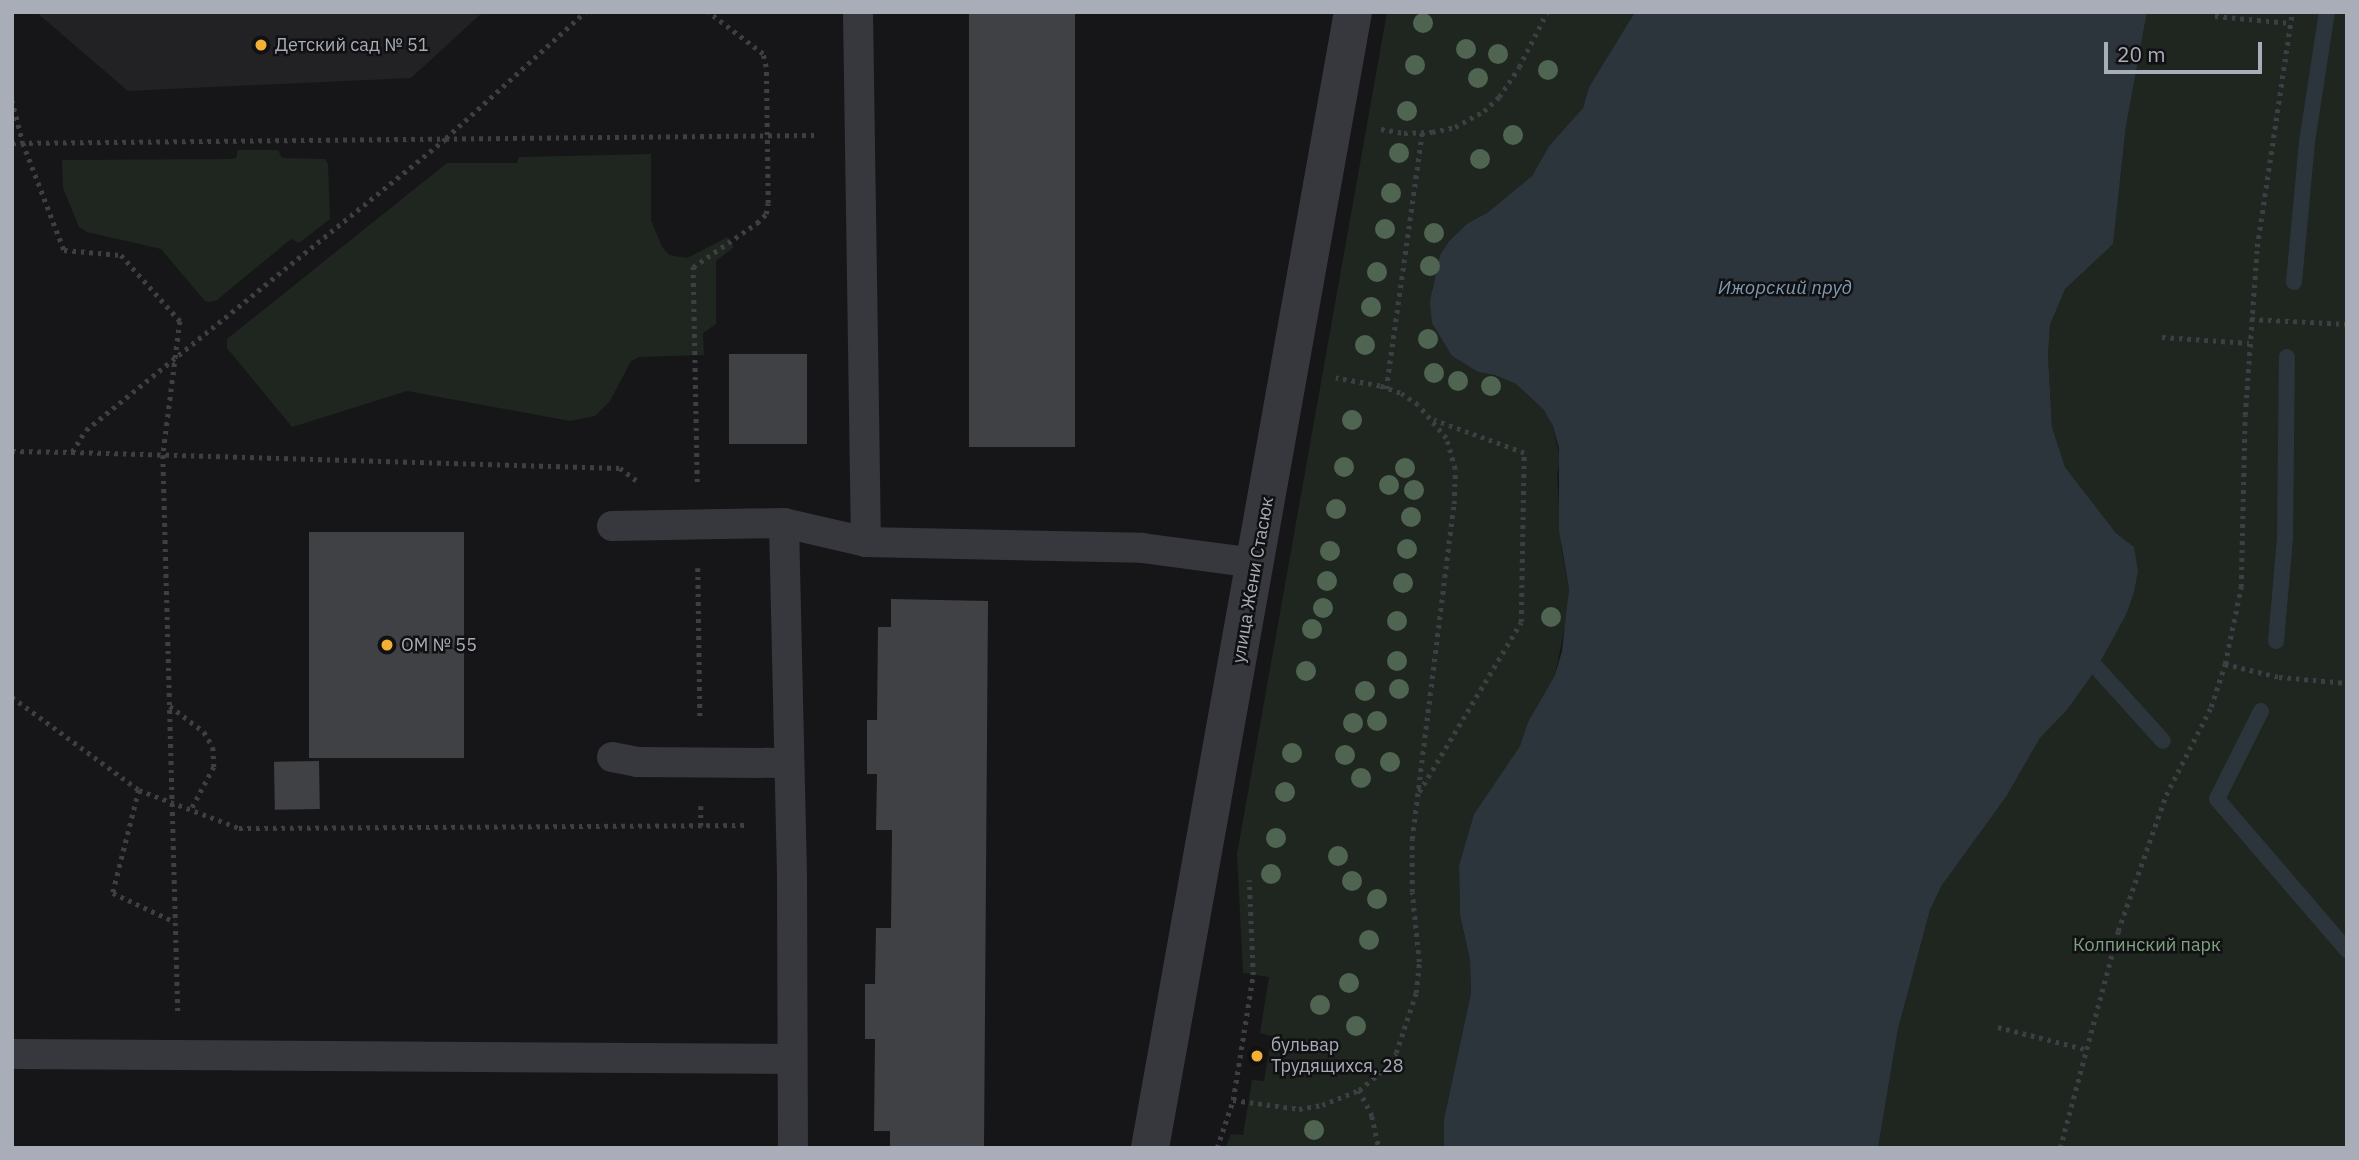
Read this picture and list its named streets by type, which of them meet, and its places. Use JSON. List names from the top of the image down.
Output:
{
  "streets": {
    "street": ["улица Жени Стасюк"]
  },
  "water": ["Ижорский пруд"],
  "parks": ["Колпинский парк"],
  "places": ["Детский сад № 51", "ОМ № 55", "бульвар Трудящихся, 28"],
  "scale_bar": "20 m"
}
